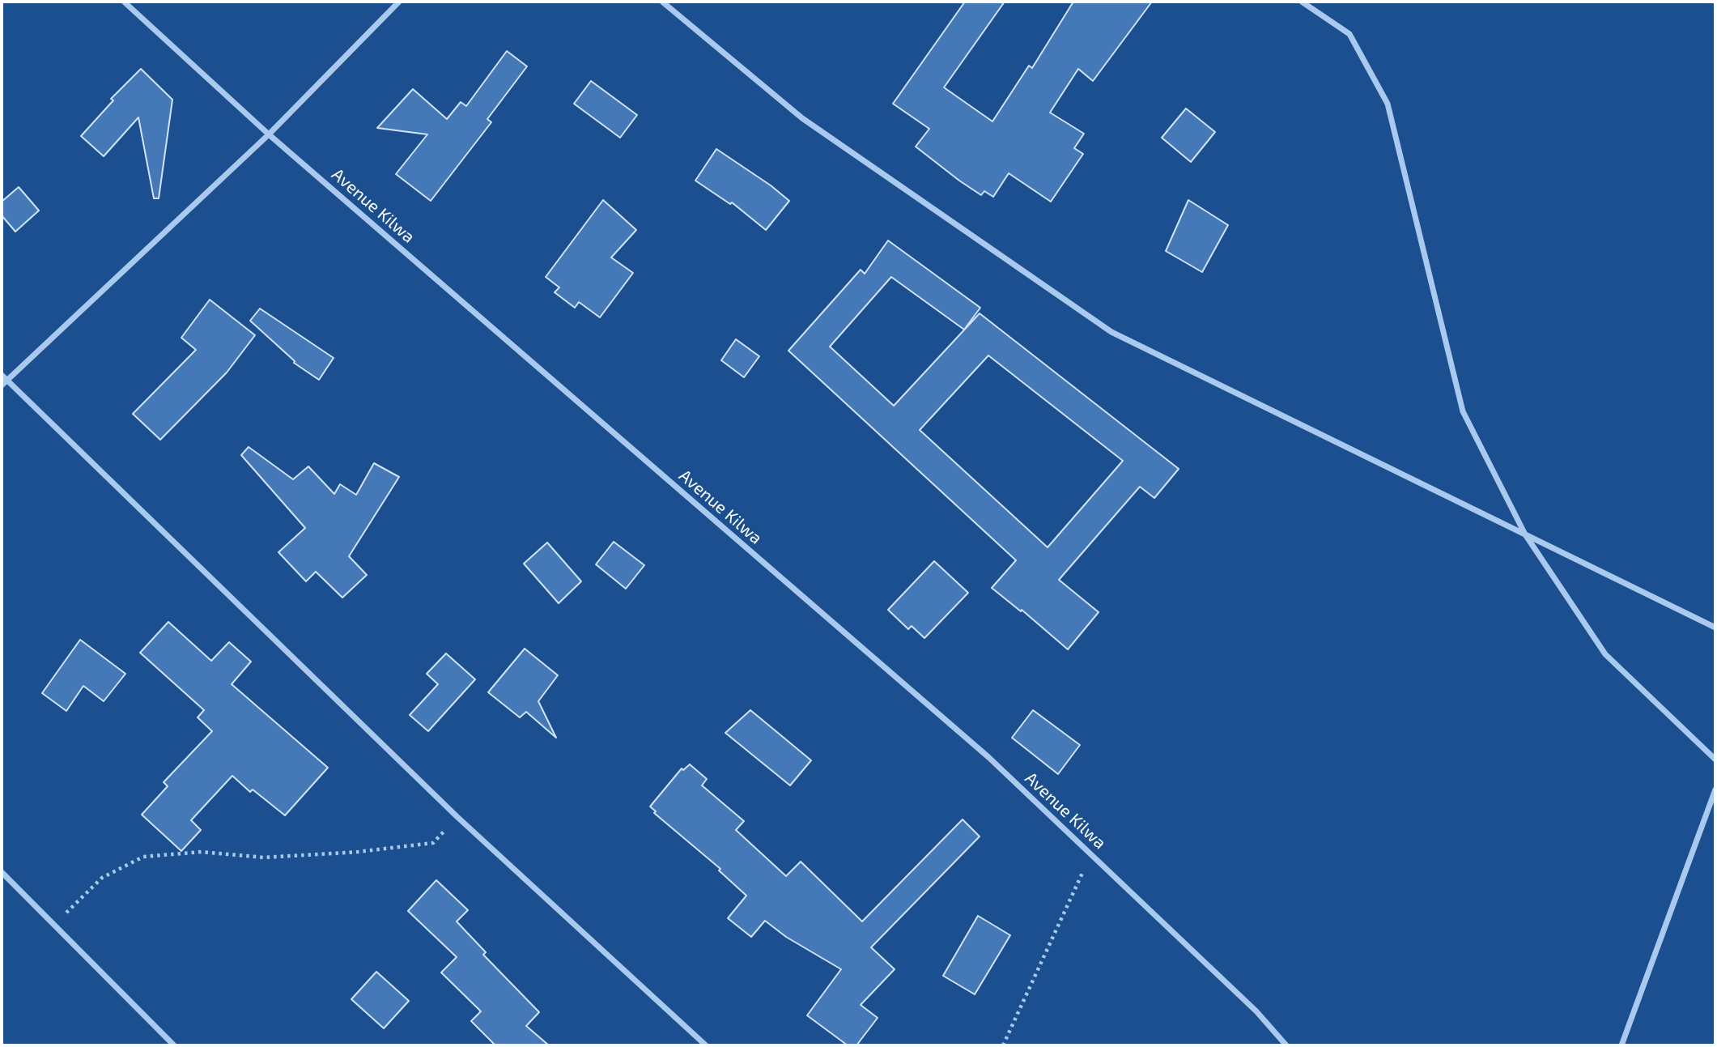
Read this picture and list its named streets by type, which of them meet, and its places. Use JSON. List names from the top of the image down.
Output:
{
  "streets": {
    "street": ["Avenue Kilwa"]
  }
}
